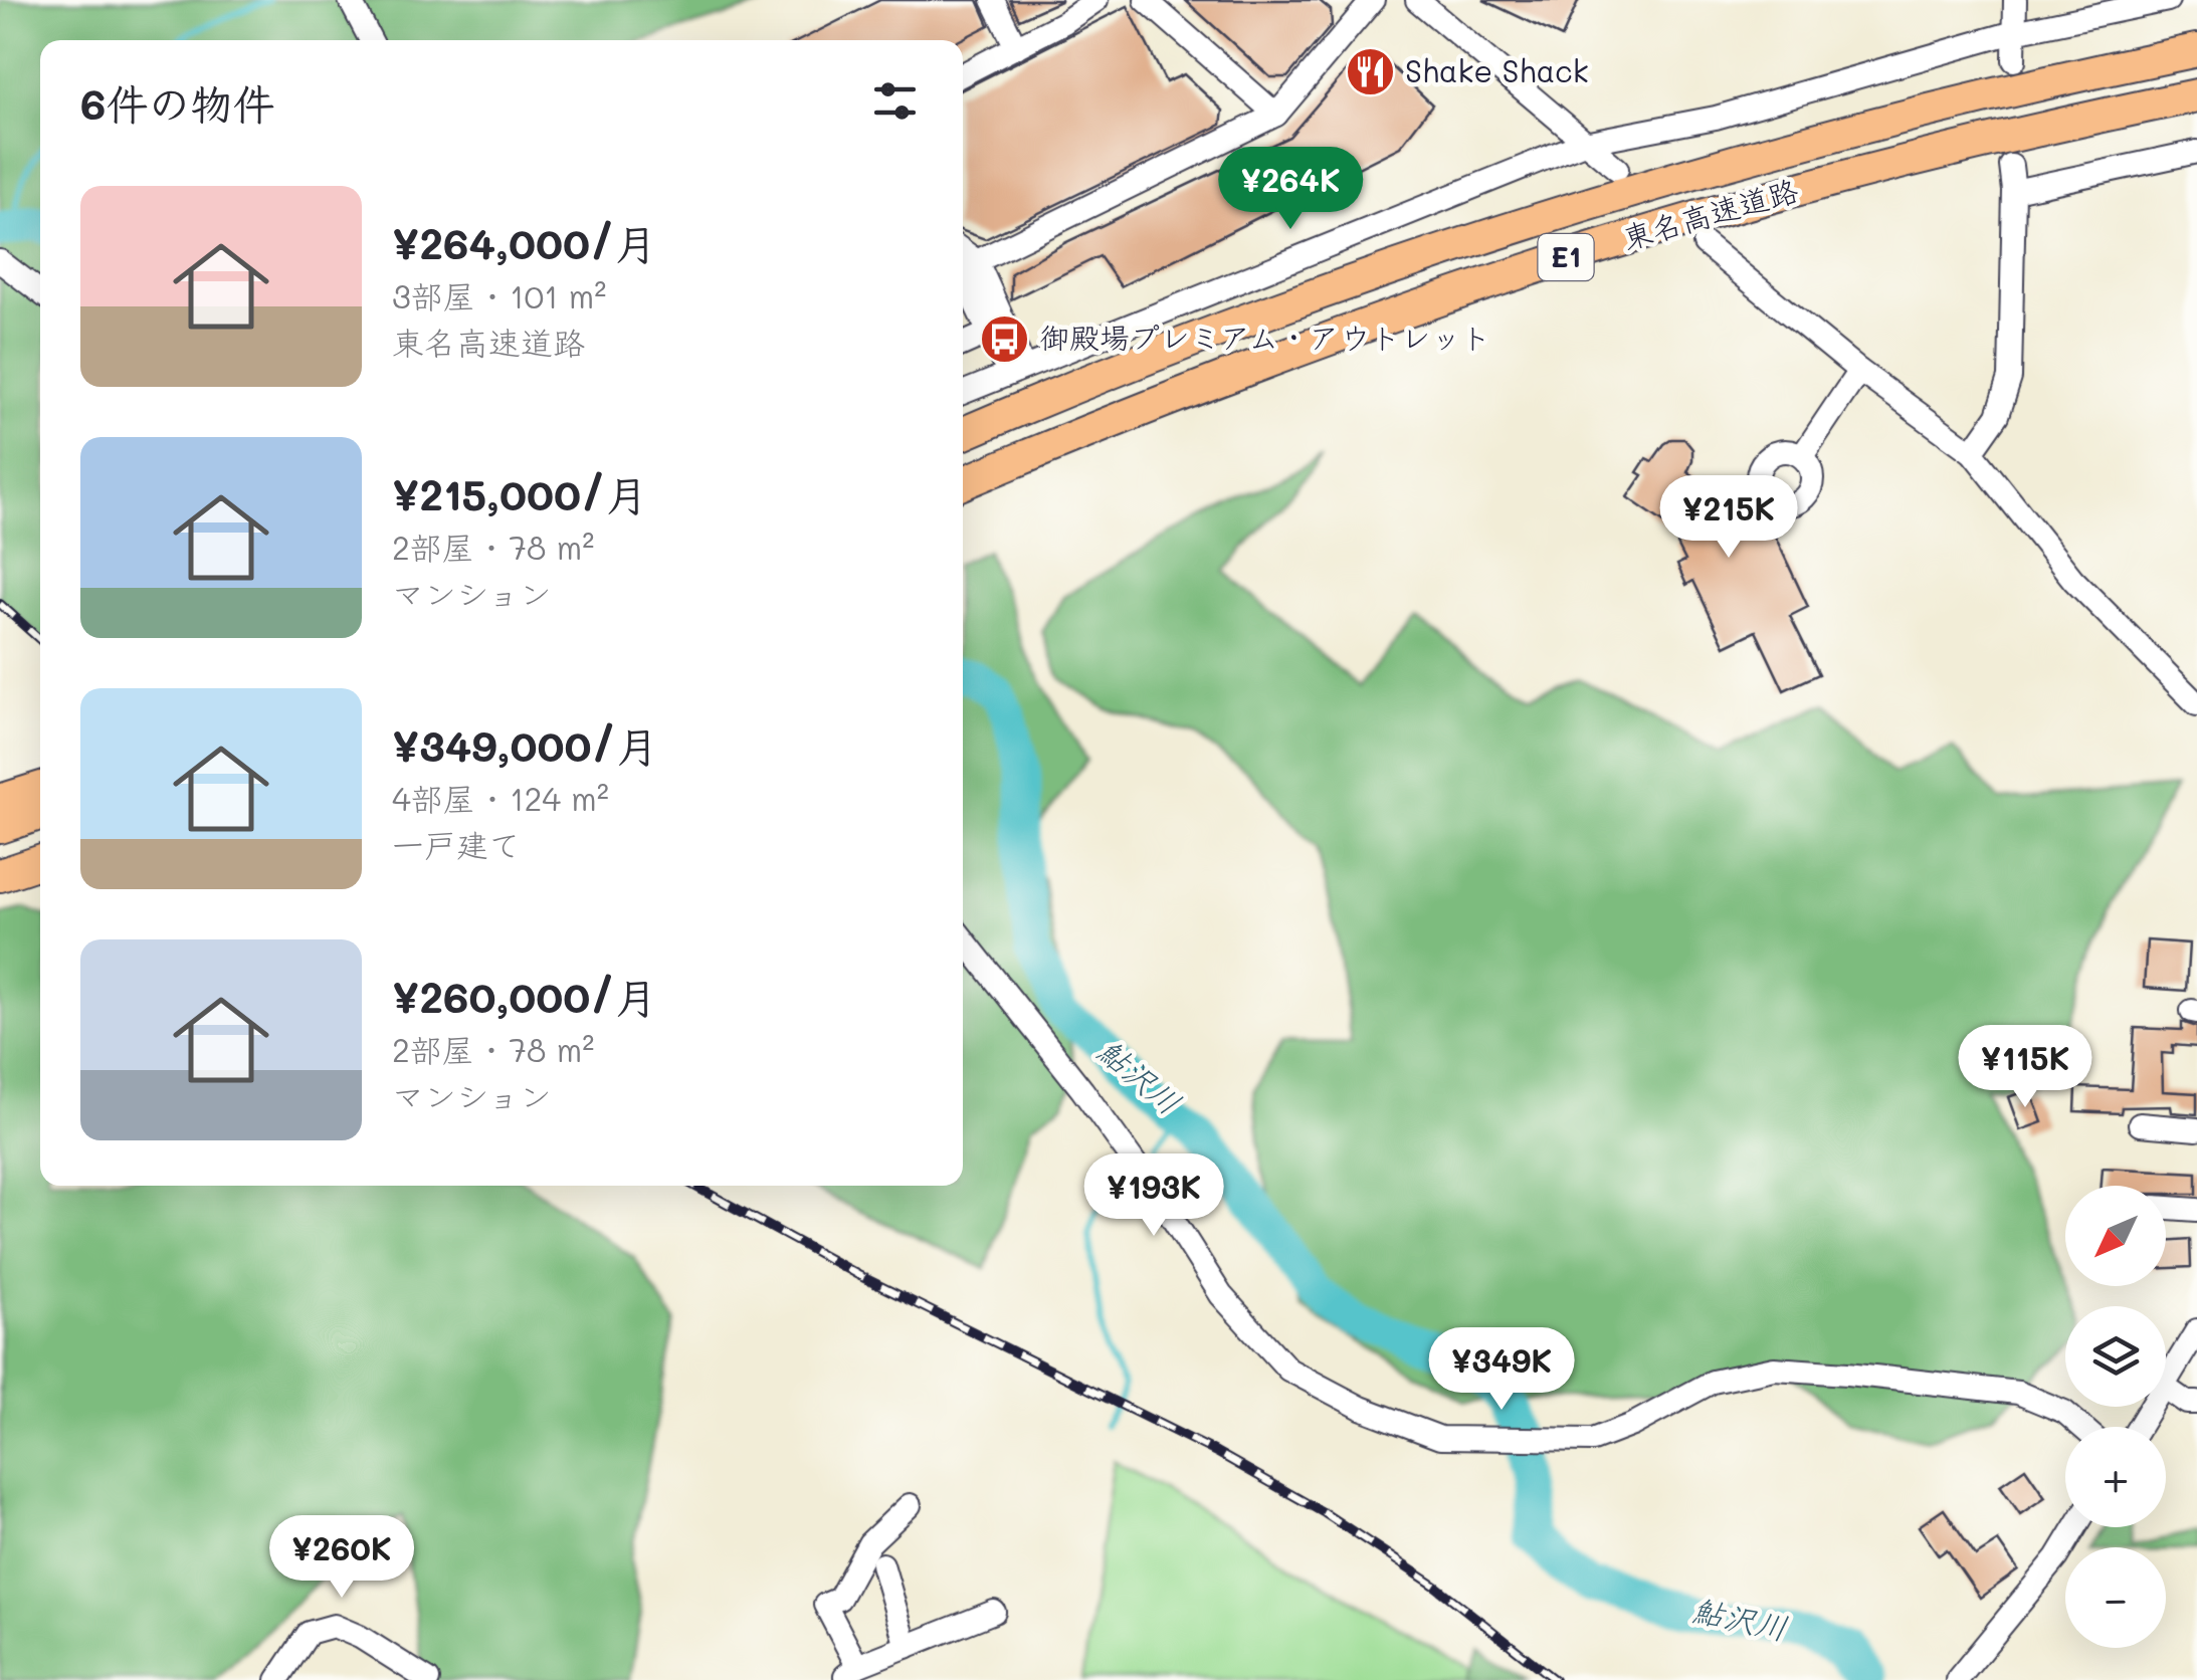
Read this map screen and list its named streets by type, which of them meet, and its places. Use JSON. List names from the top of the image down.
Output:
{
  "streets": {
    "highway": ["東名高速道路", "E1"]
  },
  "water": ["鮎沢川"],
  "places": {
    "restaurant": ["Shake Shack"],
    "bus stop": ["御殿場プレミアム・アウトレット"]
  },
  "north": "bottom left",
  "page": {
    "heading": "6件の物件",
    "price": [
      "¥264K",
      "¥215K",
      "¥115K",
      "¥193K",
      "¥349K",
      "¥260K"
    ],
    "list": [
      {
        "name": "¥264,000/月",
        "note": "3部屋 · 101 m² · 東名高速道路"
      },
      {
        "name": "¥215,000/月",
        "note": "2部屋 · 78 m² · マンション"
      },
      {
        "name": "¥349,000/月",
        "note": "4部屋 · 124 m² · 一戸建て"
      },
      {
        "name": "¥260,000/月",
        "note": "2部屋 · 78 m² · マンション"
      }
    ],
    "map_buttons": ["+", "−"]
  }
}
